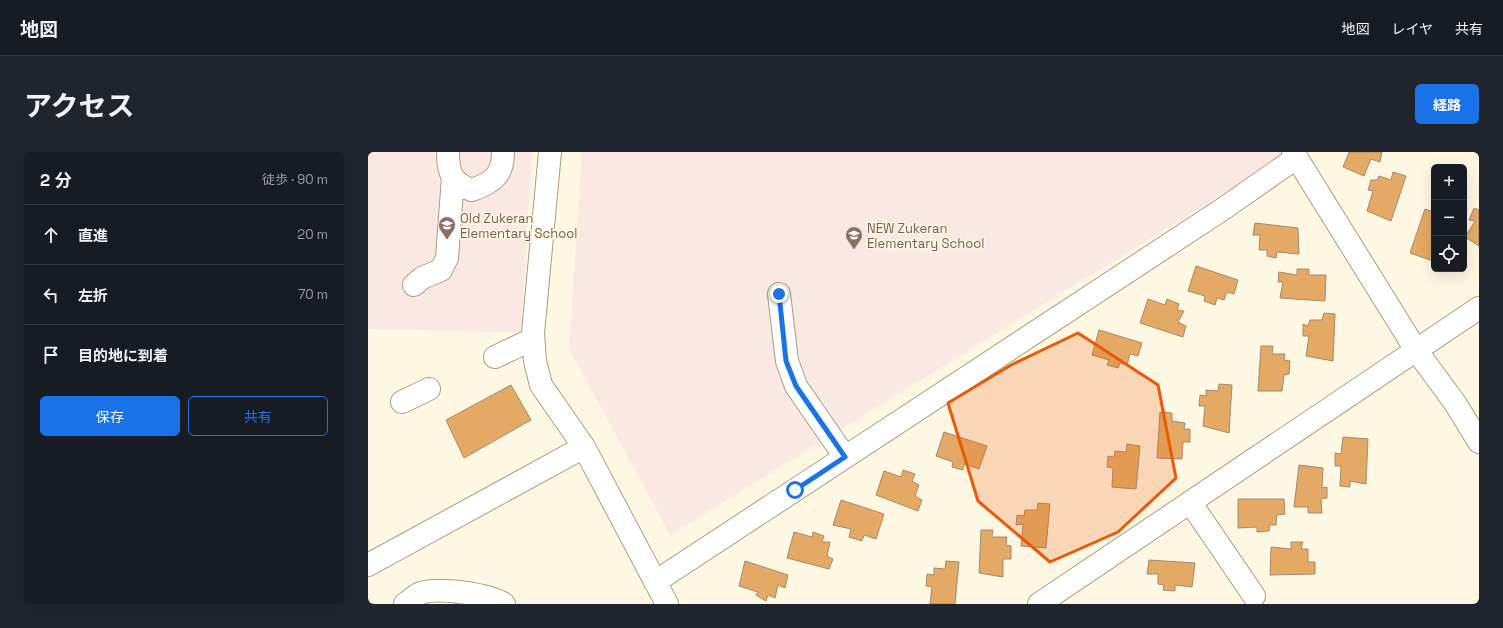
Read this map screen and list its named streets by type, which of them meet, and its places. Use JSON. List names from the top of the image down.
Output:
{
  "places": {
    "school or university": ["Old Zukeran Elementary School", "NEW Zukeran Elementary School"]
  },
  "page": {
    "header": "地図",
    "nav": ["地図", "レイヤ", "共有"],
    "title": "アクセス",
    "buttons": [
      "経路",
      ["保存", "共有"]
    ],
    "heading": ["2 分", "徒歩 · 90 m"],
    "map_buttons": ["+", "−"],
    "list": [
      ["直進", "20 m"],
      ["左折", "70 m"],
      "目的地に到着"
    ]
  }
}
